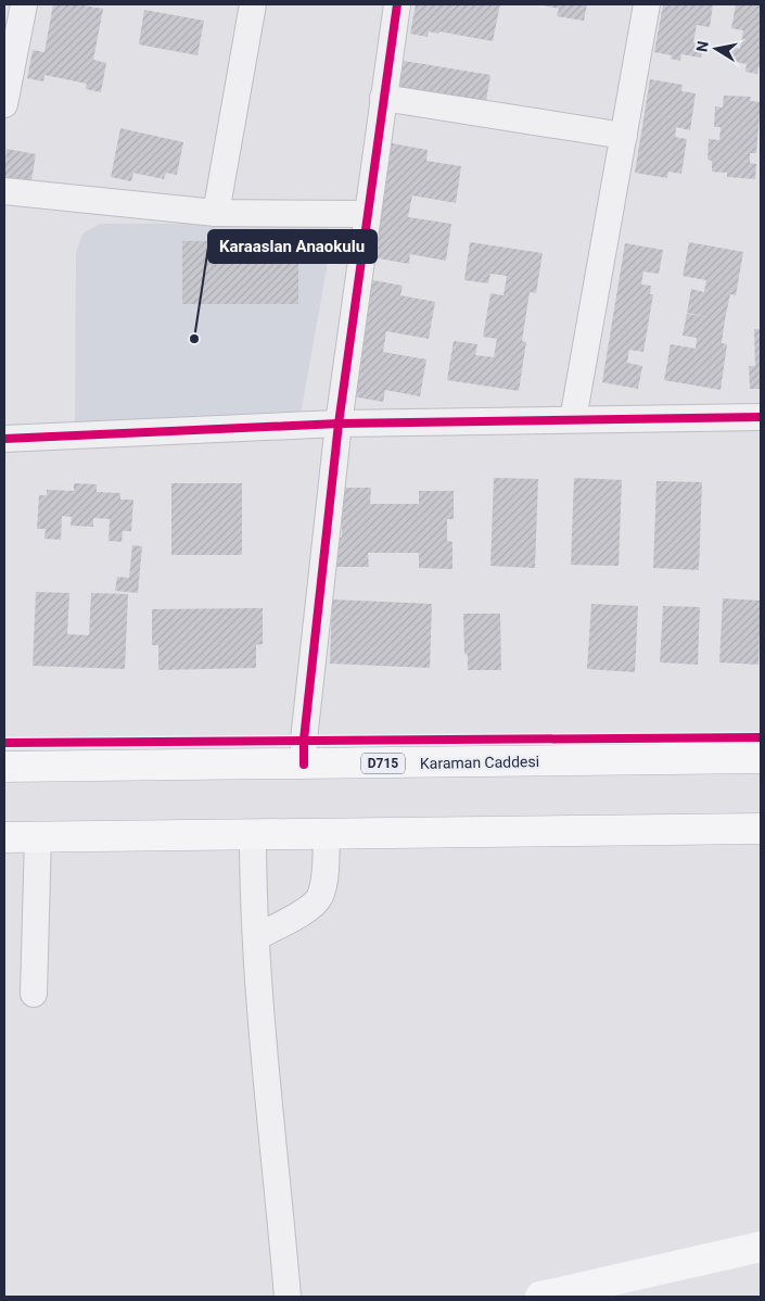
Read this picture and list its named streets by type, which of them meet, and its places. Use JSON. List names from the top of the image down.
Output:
{
  "streets": {
    "main road": ["Karaman Caddesi", "D715"]
  },
  "places": ["Karaaslan Anaokulu"],
  "north": "left"
}
